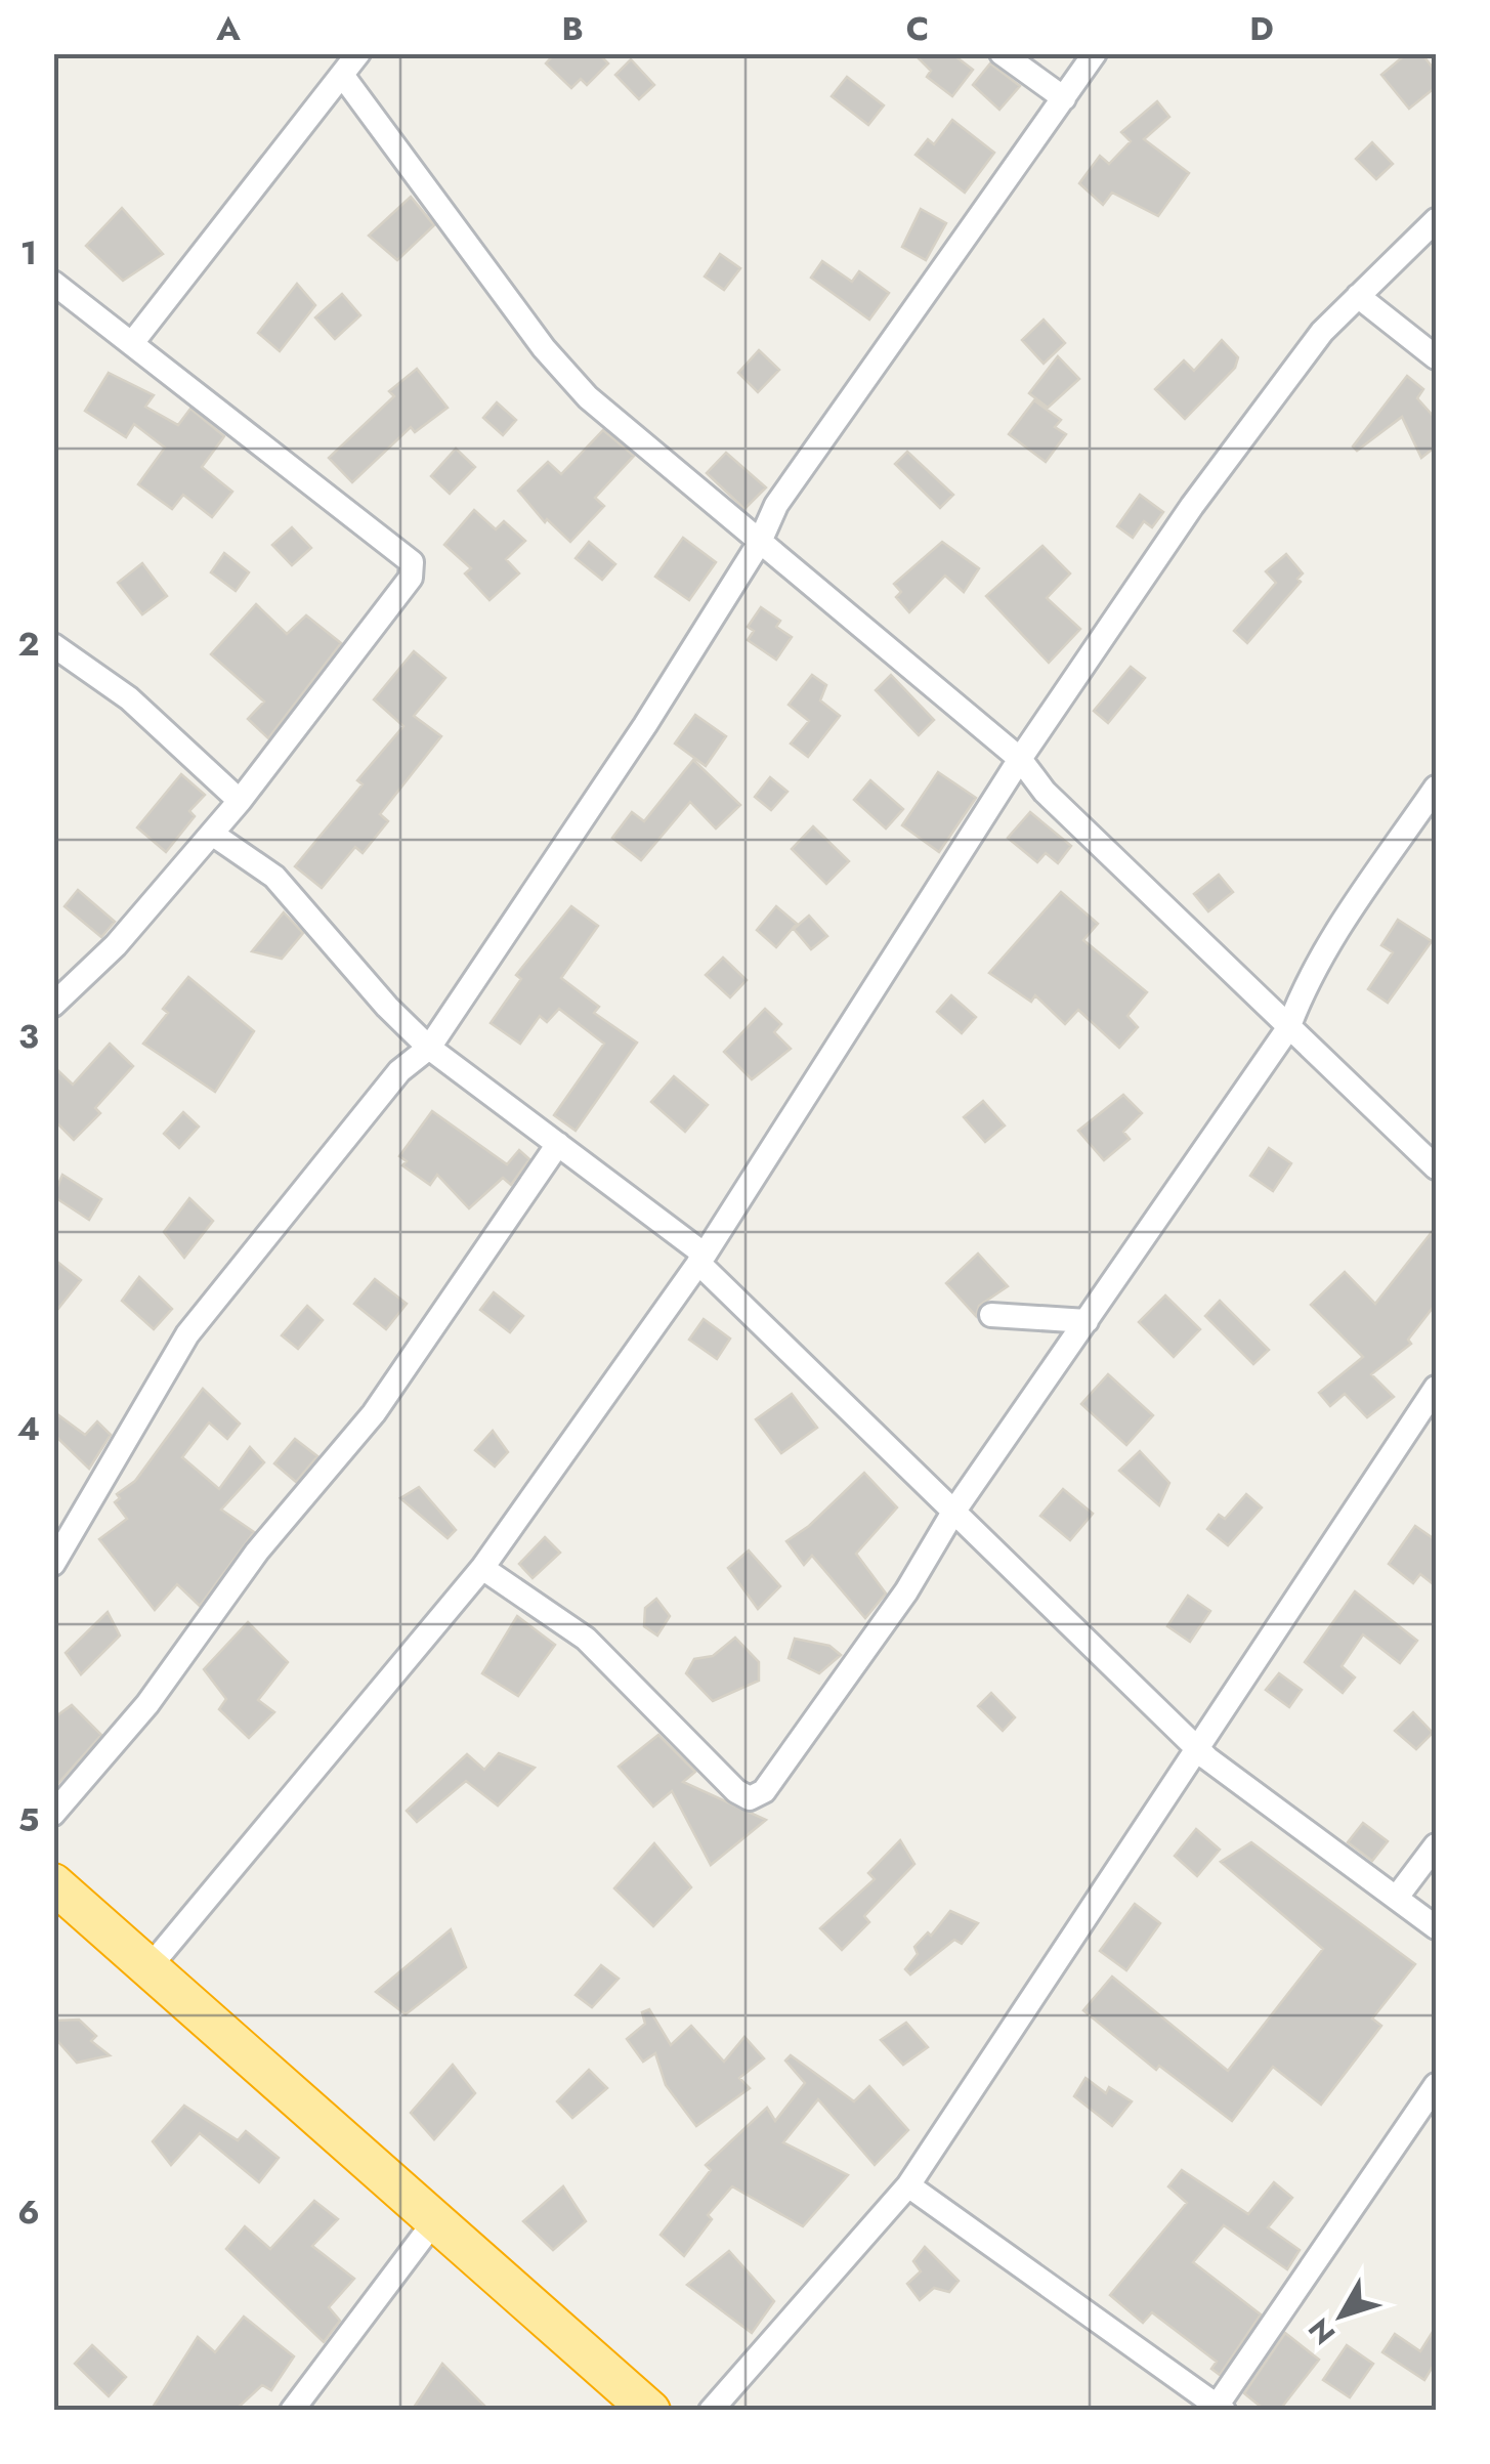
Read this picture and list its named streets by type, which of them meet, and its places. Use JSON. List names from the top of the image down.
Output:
{
  "north": "bottom left",
  "grid": {
    "columns": [
      "A",
      "B",
      "C",
      "D"
    ],
    "rows": [
      "1",
      "2",
      "3",
      "4",
      "5",
      "6"
    ]
  }
}
